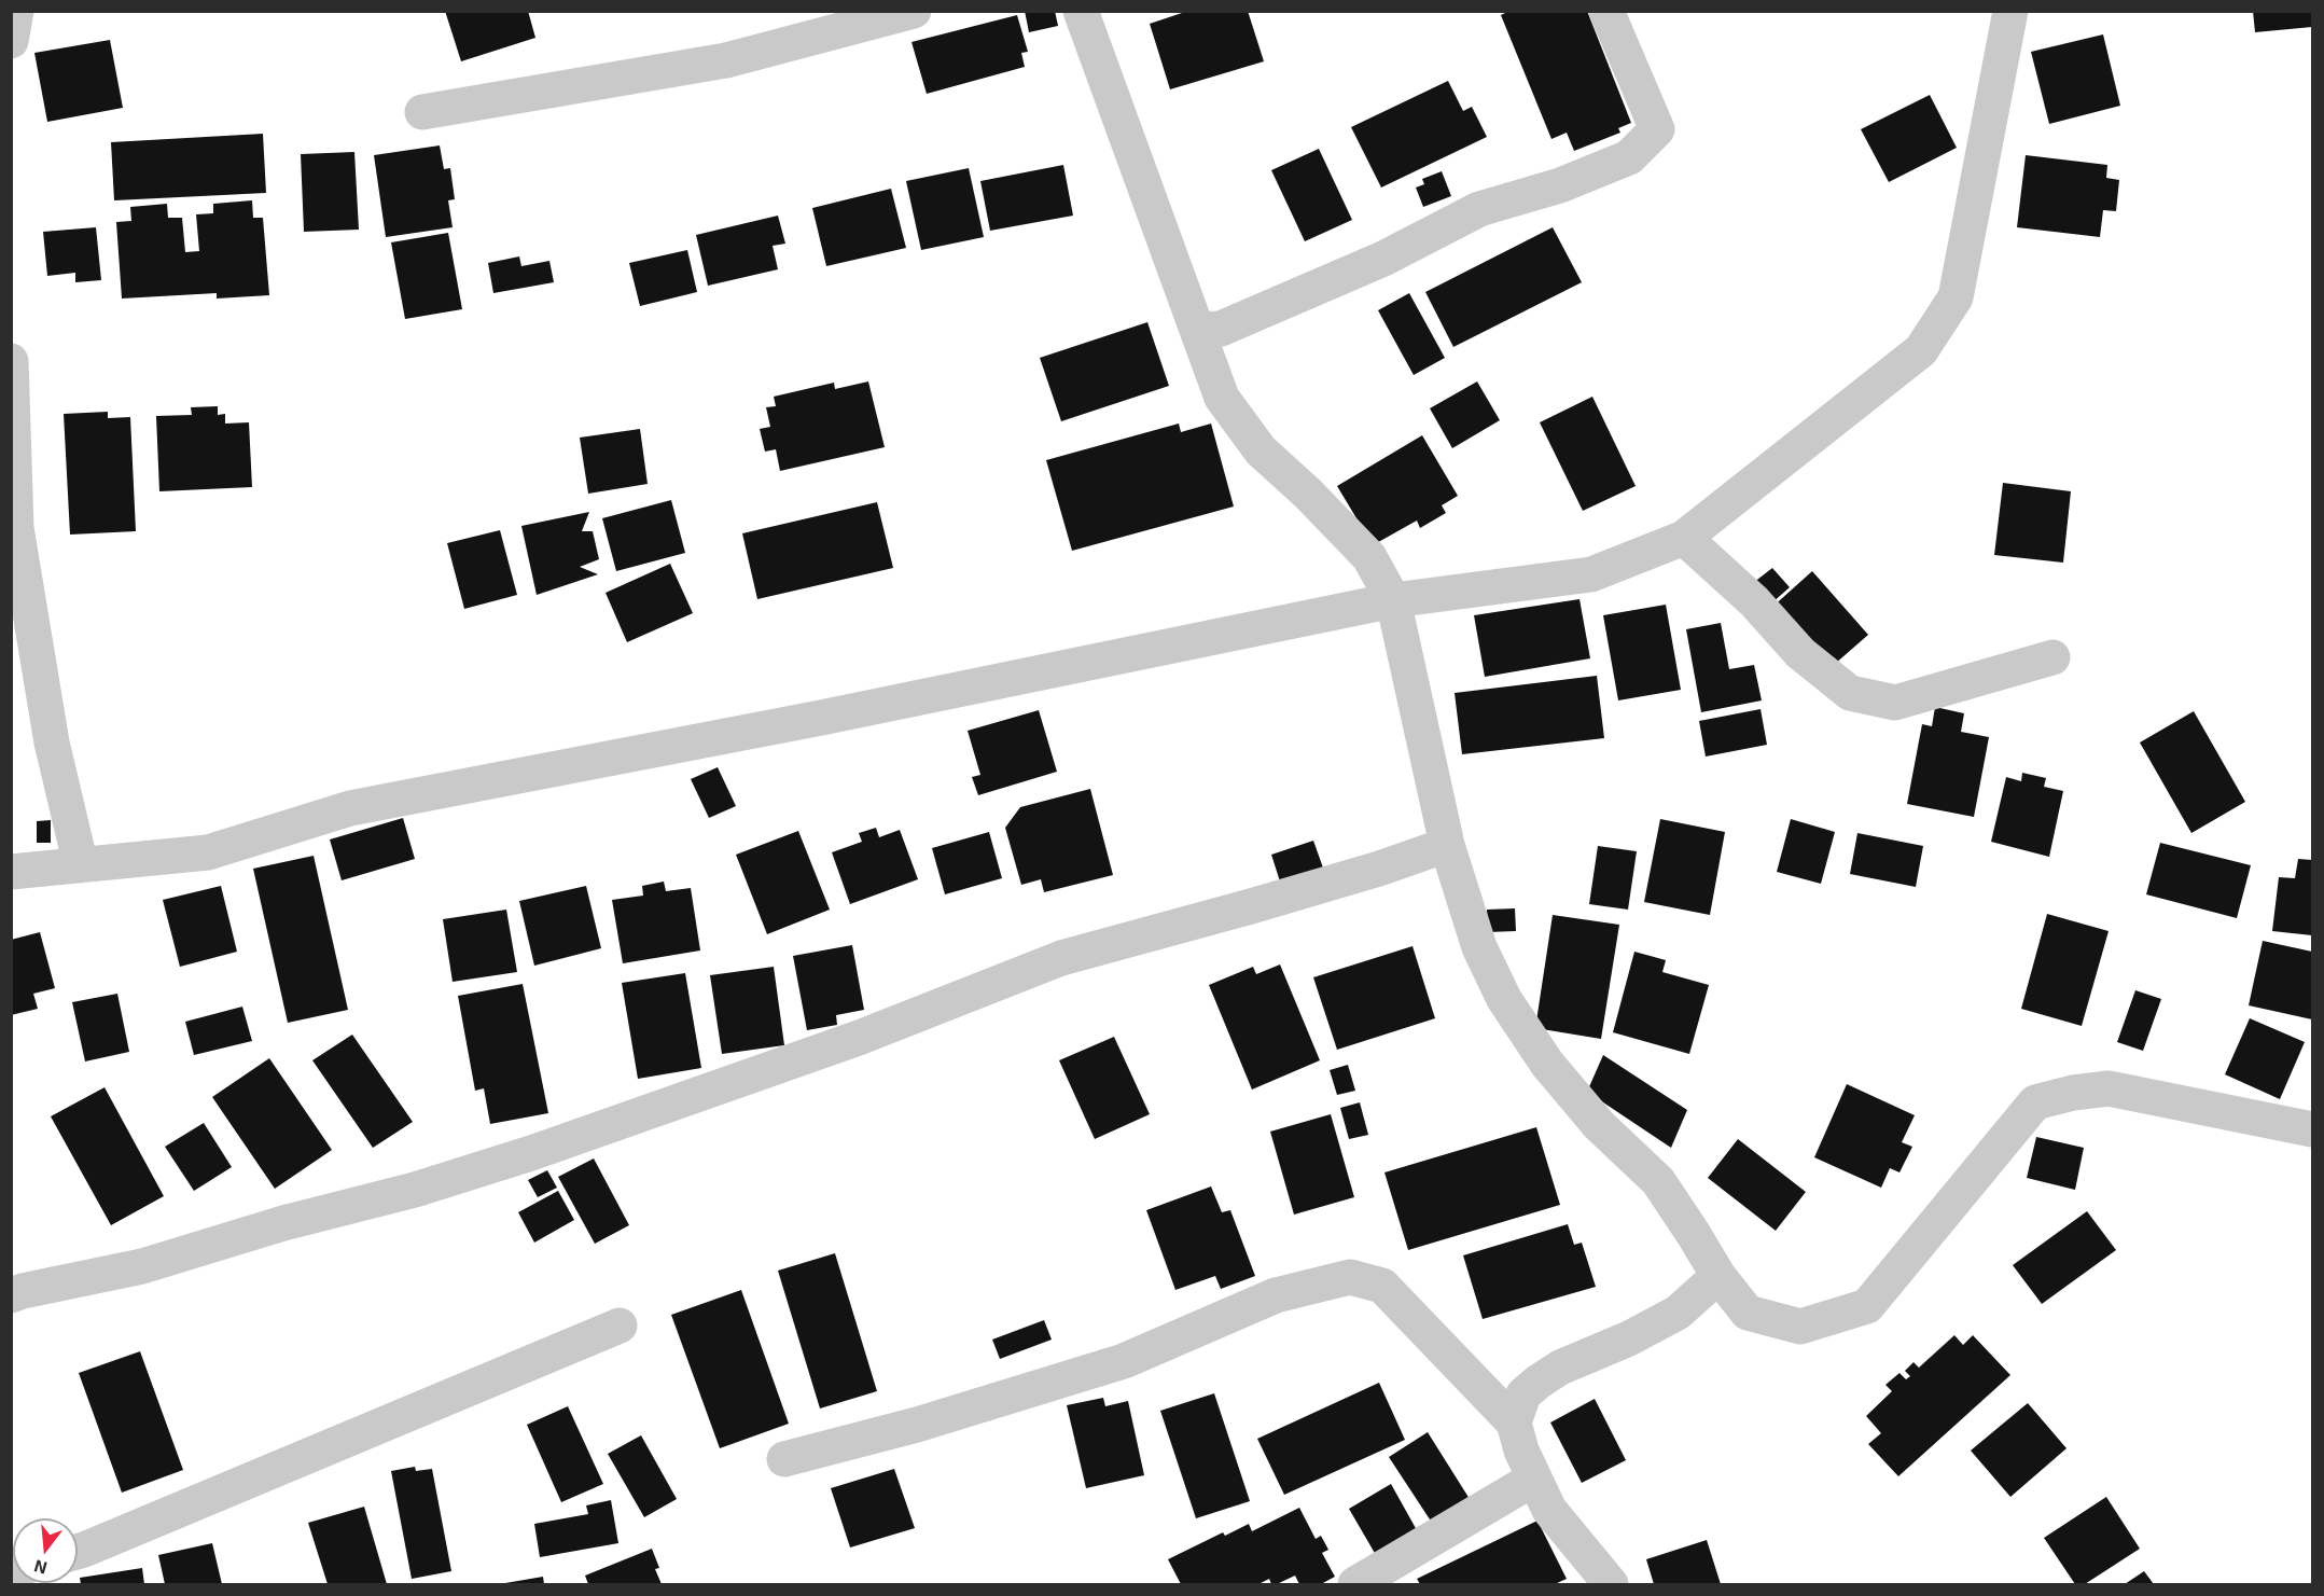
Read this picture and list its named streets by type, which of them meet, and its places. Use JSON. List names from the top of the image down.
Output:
{
  "north": "bottom"
}
